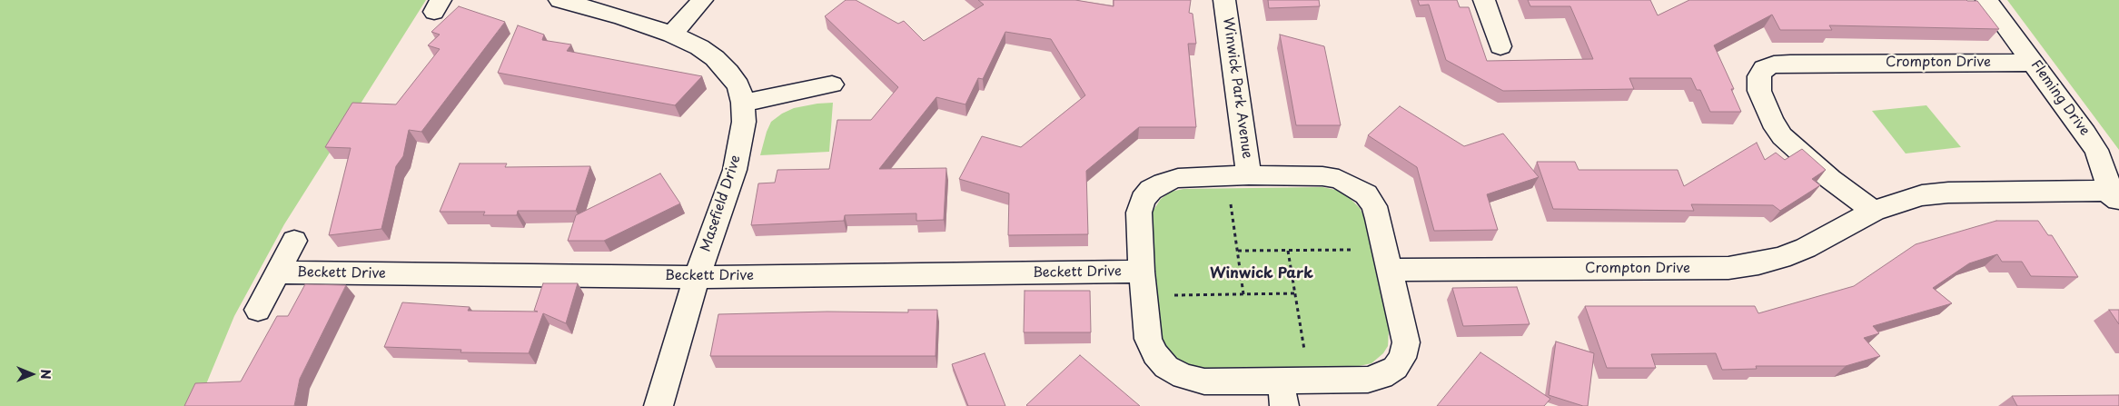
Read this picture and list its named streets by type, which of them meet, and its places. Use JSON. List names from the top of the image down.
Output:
{
  "streets": {
    "street": [
      "Crompton Drive",
      "Winwick Park Avenue",
      "Fleming Drive",
      "Masefield Drive",
      "Beckett Drive"
    ]
  },
  "crossings": [
    ["Crompton Drive", "Winwick Park Avenue"],
    ["Crompton Drive", "Fleming Drive"],
    ["Winwick Park Avenue", "Beckett Drive"],
    ["Masefield Drive", "Beckett Drive"]
  ],
  "districts": ["Winwick Park"],
  "north": "right"
}
